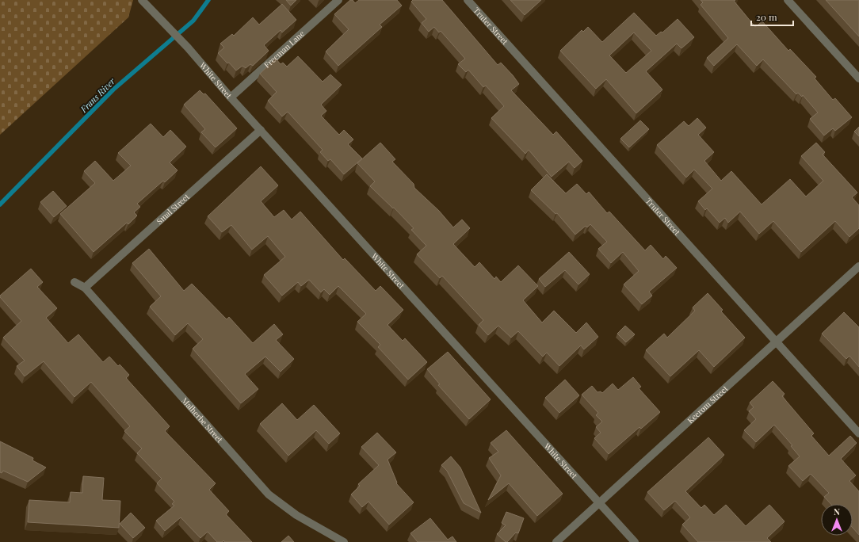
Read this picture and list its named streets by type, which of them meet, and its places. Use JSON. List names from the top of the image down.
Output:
{
  "streets": {
    "street": [
      "Truter Street",
      "Freeman Lane",
      "White Street",
      "Smal Street",
      "Keerom Street",
      "Malherbe Street"
    ]
  },
  "crossings": [
    ["Truter Street", "Keerom Street"],
    ["Freeman Lane", "White Street"],
    ["White Street", "Smal Street"],
    ["White Street", "Keerom Street"],
    ["Smal Street", "Malherbe Street"]
  ],
  "water": ["Frans River"],
  "scale_bar": "20 m",
  "north": "top"
}
